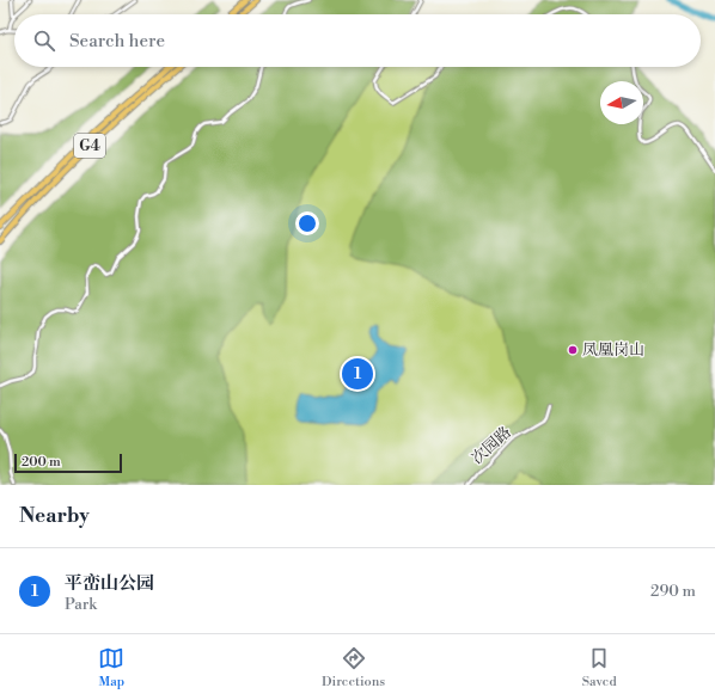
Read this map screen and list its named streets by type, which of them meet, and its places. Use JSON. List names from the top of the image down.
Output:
{
  "streets": {
    "highway": ["G4"],
    "street": ["次园路"]
  },
  "places": ["凤凰岗山"],
  "scale_bar": "200 m",
  "north": "left",
  "page": {
    "search": "Search here",
    "pins": "1",
    "scale": "200 m",
    "heading": "Nearby",
    "list": [
      {
        "mark": "1",
        "name": "平峦山公园",
        "note": "Park",
        "value": "290 m"
      }
    ],
    "nav": ["Map", "Directions", "Saved"]
  }
}
